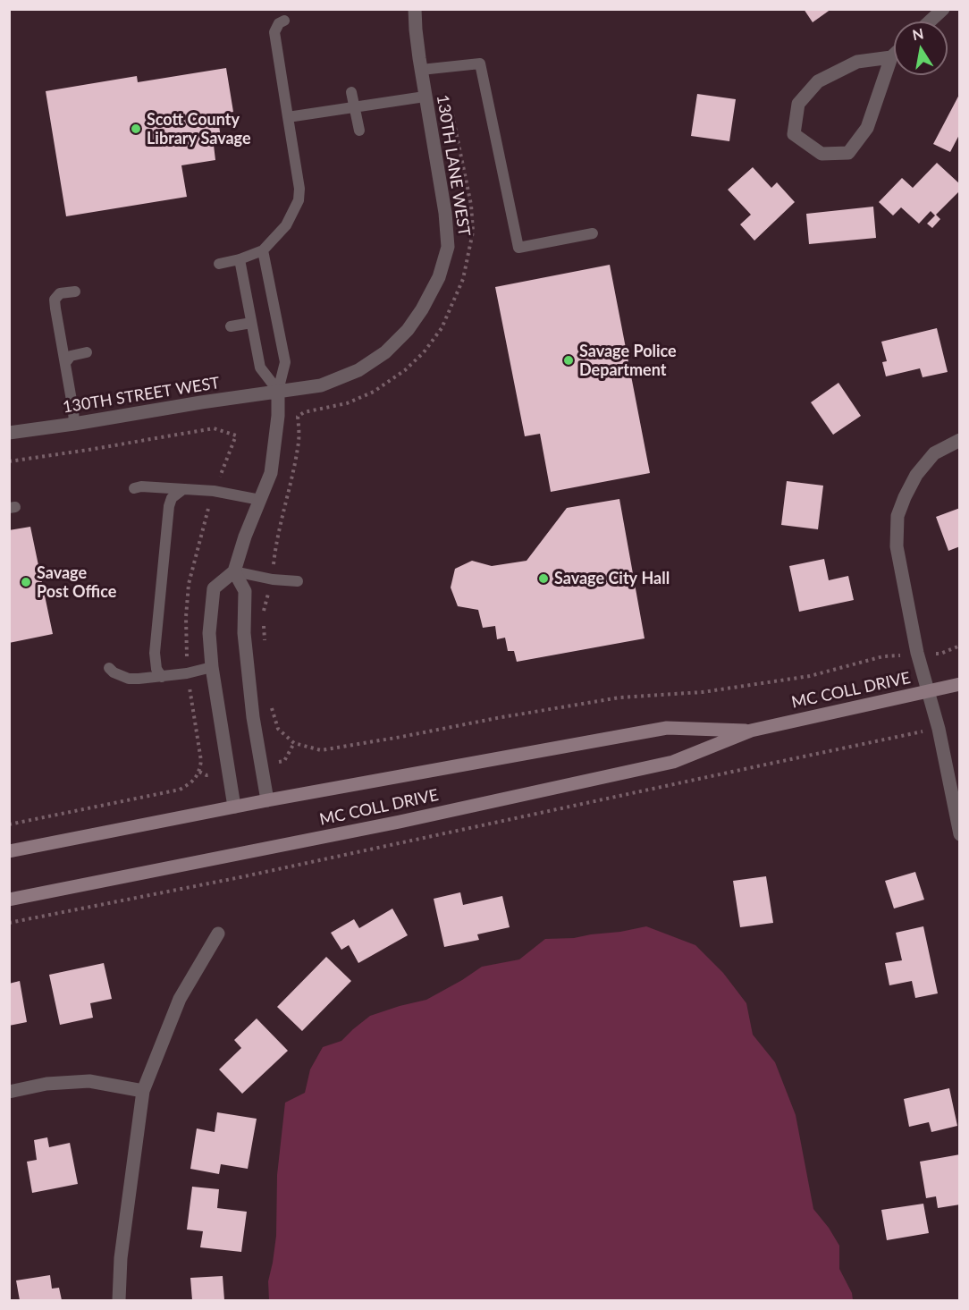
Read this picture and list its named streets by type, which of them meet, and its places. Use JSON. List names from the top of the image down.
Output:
{
  "streets": {
    "main road": ["MC COLL DRIVE"],
    "street": ["130TH LANE WEST", "130TH STREET WEST"]
  },
  "crossings": [
    ["130TH LANE WEST", "130TH STREET WEST"]
  ],
  "places": [
    "Scott County Library Savage",
    "Savage Police Department",
    "Savage City Hall",
    "Savage Post Office"
  ],
  "north": "top"
}
